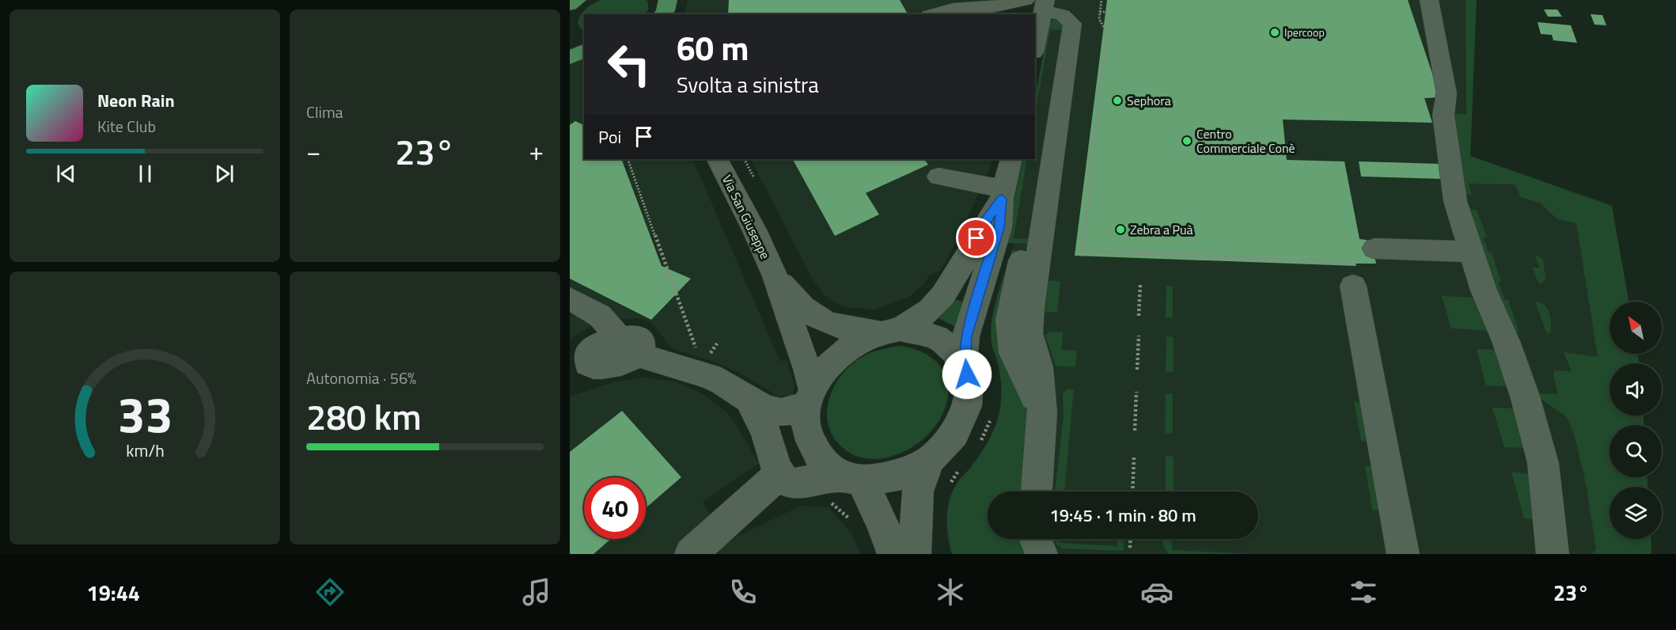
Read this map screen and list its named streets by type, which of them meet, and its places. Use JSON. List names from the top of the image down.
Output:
{
  "streets": {
    "street": ["Via San Giuseppe"]
  },
  "places": [
    "Ipercoop",
    "Sephora",
    "Centro Commerciale Conè",
    "Zebra a Puà"
  ],
  "north": "top left",
  "page": {
    "tile": [
      "Clima",
      ["Autonomia · 56%", "280 km"]
    ],
    "turn": ["60 m", "Svolta a sinistra"],
    "song": ["Neon Rain", "Kite Club"],
    "then": "Poi",
    "heat": ["−", "23°", "+"],
    "limit": "40",
    "trip": "19:45 · 1 min · 80 m",
    "tabs": ["19:44", "23°"],
    "gauge": ["33", "km/h"]
  }
}
